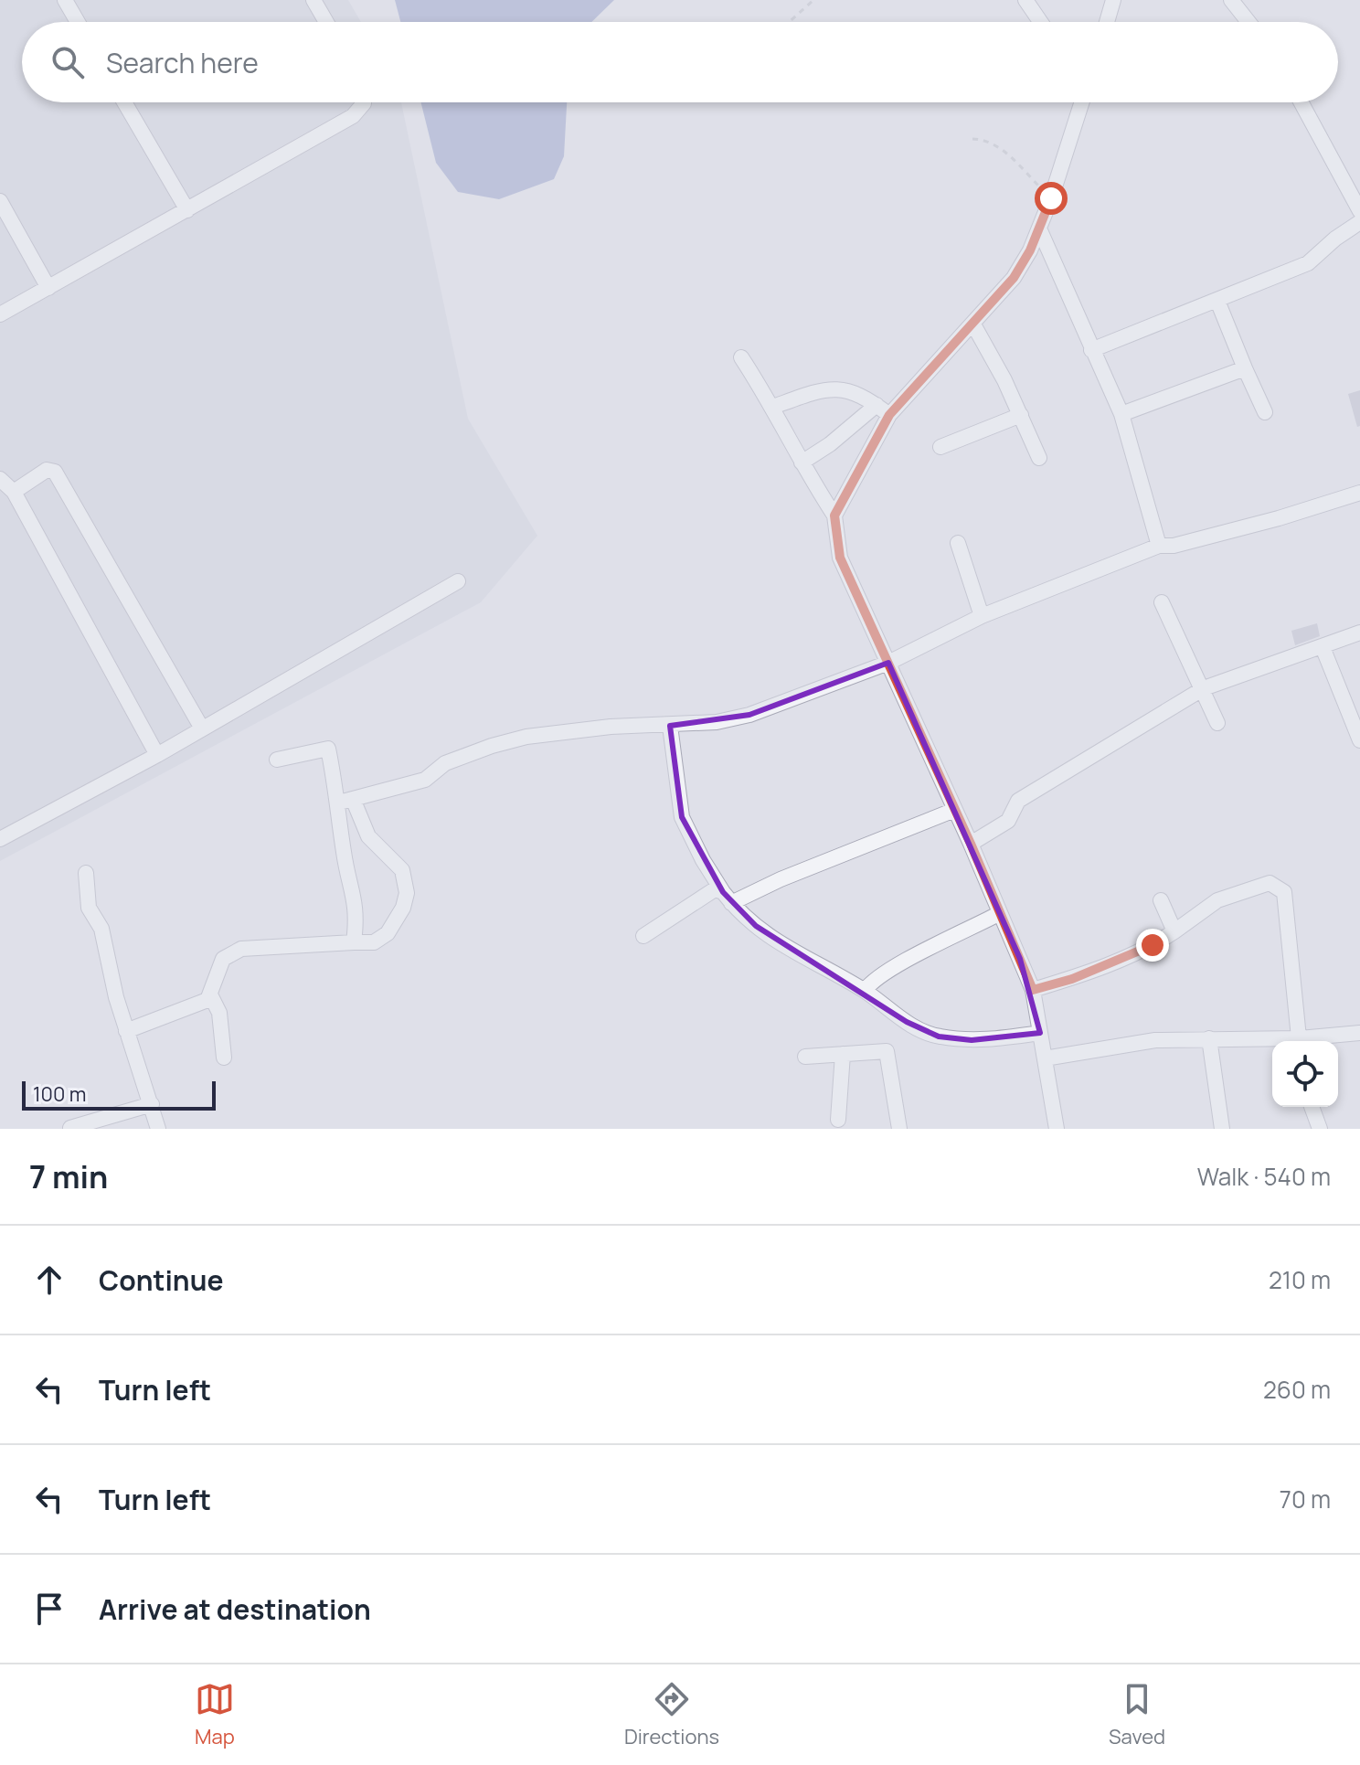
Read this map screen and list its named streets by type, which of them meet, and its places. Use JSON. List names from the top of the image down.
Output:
{
  "scale_bar": "100 m",
  "page": {
    "search": "Search here",
    "scale": "100 m",
    "heading": ["7 min", "Walk · 540 m"],
    "list": [
      ["Continue", "210 m"],
      ["Turn left", "260 m"],
      ["Turn left", "70 m"],
      "Arrive at destination"
    ],
    "nav": ["Map", "Directions", "Saved"]
  }
}
